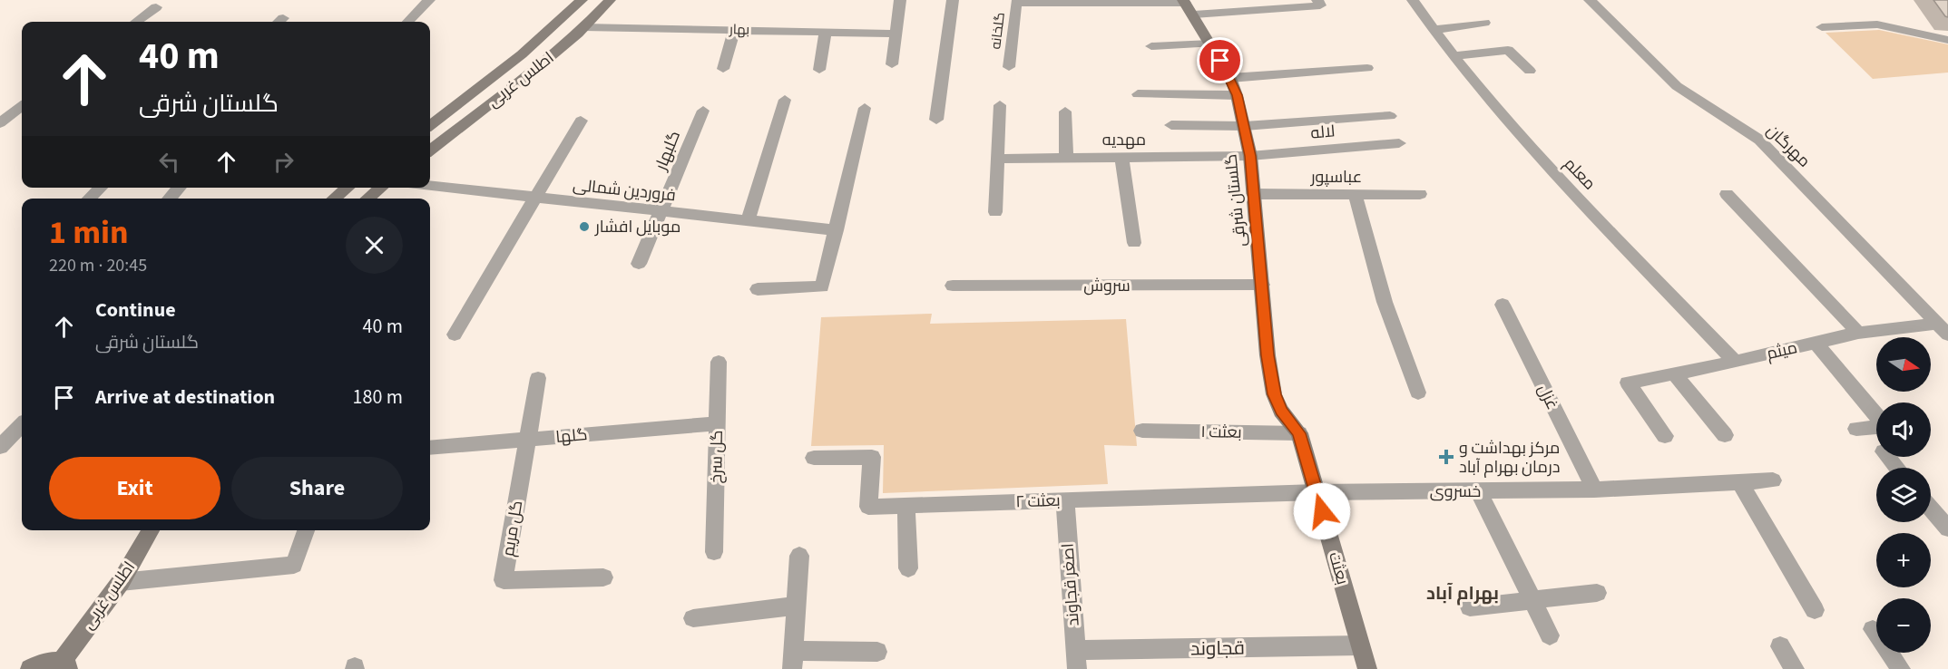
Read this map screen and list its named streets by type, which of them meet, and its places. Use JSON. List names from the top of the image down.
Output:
{
  "streets": {
    "street": [
      "بهار",
      "گلخانه",
      "اطلس غربی",
      "لاله",
      "مهدیه",
      "مهرگان",
      "گلبهار",
      "معلم",
      "عباسپور",
      "فروردین شمالی",
      "گلستان شرقی",
      "سروش",
      "میثم",
      "غزل",
      "بعثت ۱",
      "گلها",
      "گل سرخ",
      "خسروی",
      "بعثت ۲",
      "گل مریم",
      "بعثت",
      "اصغر قجاوند",
      "قجاوند"
    ]
  },
  "crossings": [
    ["بهار", "اطلس غربی"],
    ["گلخانه", "گلستان شرقی"],
    ["لاله", "مهدیه"],
    ["لاله", "گلستان شرقی"],
    ["مهدیه", "گلستان شرقی"],
    ["مهرگان", "میثم"],
    ["گلبهار", "فروردین شمالی"],
    ["معلم", "میثم"],
    ["عباسپور", "گلستان شرقی"],
    ["گلستان شرقی", "سروش"],
    ["گلستان شرقی", "بعثت"],
    ["غزل", "خسروی"],
    ["بعثت ۱", "بعثت"],
    ["گلها", "گل سرخ"],
    ["گلها", "گل مریم"],
    ["خسروی", "بعثت ۲"],
    ["خسروی", "بعثت"],
    ["بعثت ۲", "بعثت"],
    ["بعثت ۲", "اصغر قجاوند"],
    ["بعثت", "قجاوند"],
    ["اصغر قجاوند", "قجاوند"]
  ],
  "districts": ["بهرام آباد"],
  "places": {
    "other": ["موبایل افشار"],
    "health": ["مرکز بهداشت و درمان بهرام آباد"]
  },
  "north": "right",
  "page": {
    "turn": ["40 m", "گلستان شرقی"],
    "heading": ["1 min", "220 m · 20:45"],
    "list": [
      {
        "name": "Continue",
        "note": "گلستان شرقی",
        "value": "40 m"
      },
      {
        "name": "Arrive at destination",
        "value": "180 m"
      }
    ],
    "map_buttons": ["+", "−"],
    "buttons": ["Exit", "Share"]
  }
}
